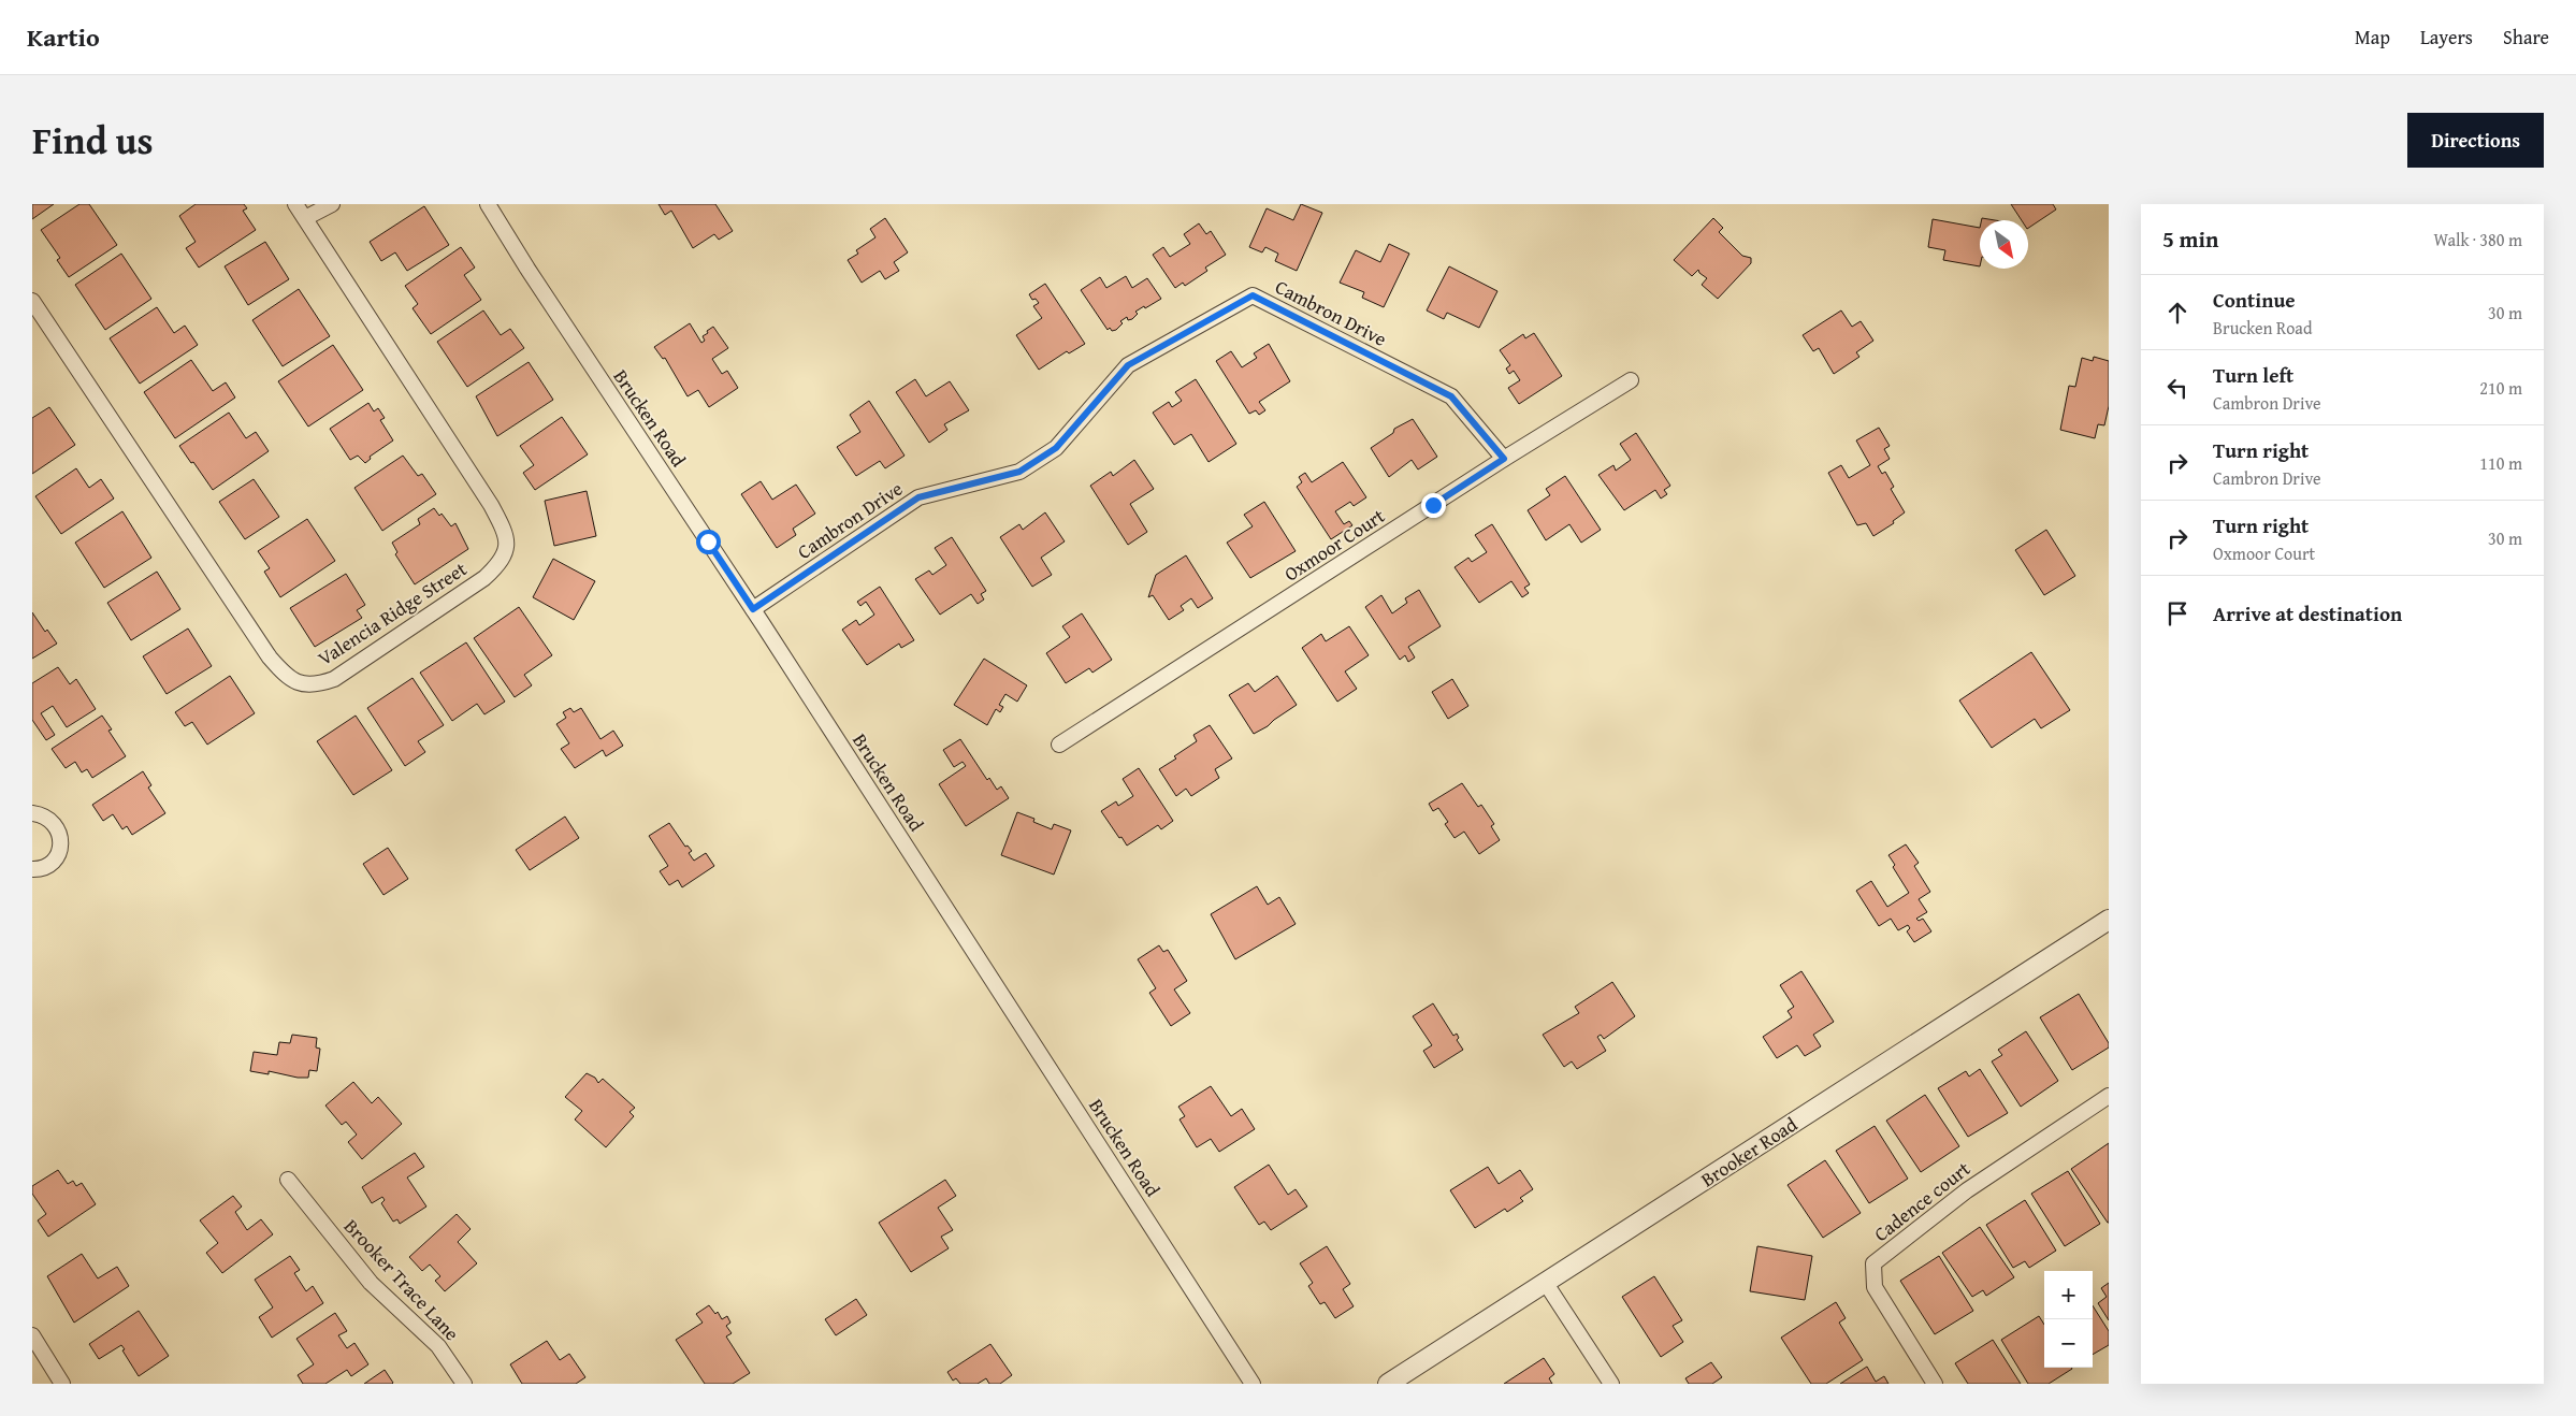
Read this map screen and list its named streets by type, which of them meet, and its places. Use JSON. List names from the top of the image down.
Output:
{
  "streets": {
    "street": [
      "Cambron Drive",
      "Brucken Road",
      "Oxmoor Court",
      "Valencia Ridge Street",
      "Brooker Road",
      "Cadence court",
      "Brooker Trace Lane"
    ]
  },
  "crossings": [
    ["Cambron Drive", "Brucken Road"],
    ["Cambron Drive", "Oxmoor Court"]
  ],
  "north": "bottom right",
  "page": {
    "header": "Kartio",
    "nav": ["Map", "Layers", "Share"],
    "title": "Find us",
    "buttons": "Directions",
    "heading": ["5 min", "Walk · 380 m"],
    "list": [
      ["Continue", "Brucken Road", "30 m"],
      ["Turn left", "Cambron Drive", "210 m"],
      ["Turn right", "Cambron Drive", "110 m"],
      ["Turn right", "Oxmoor Court", "30 m"],
      "Arrive at destination"
    ],
    "map_buttons": ["+", "−"]
  }
}
